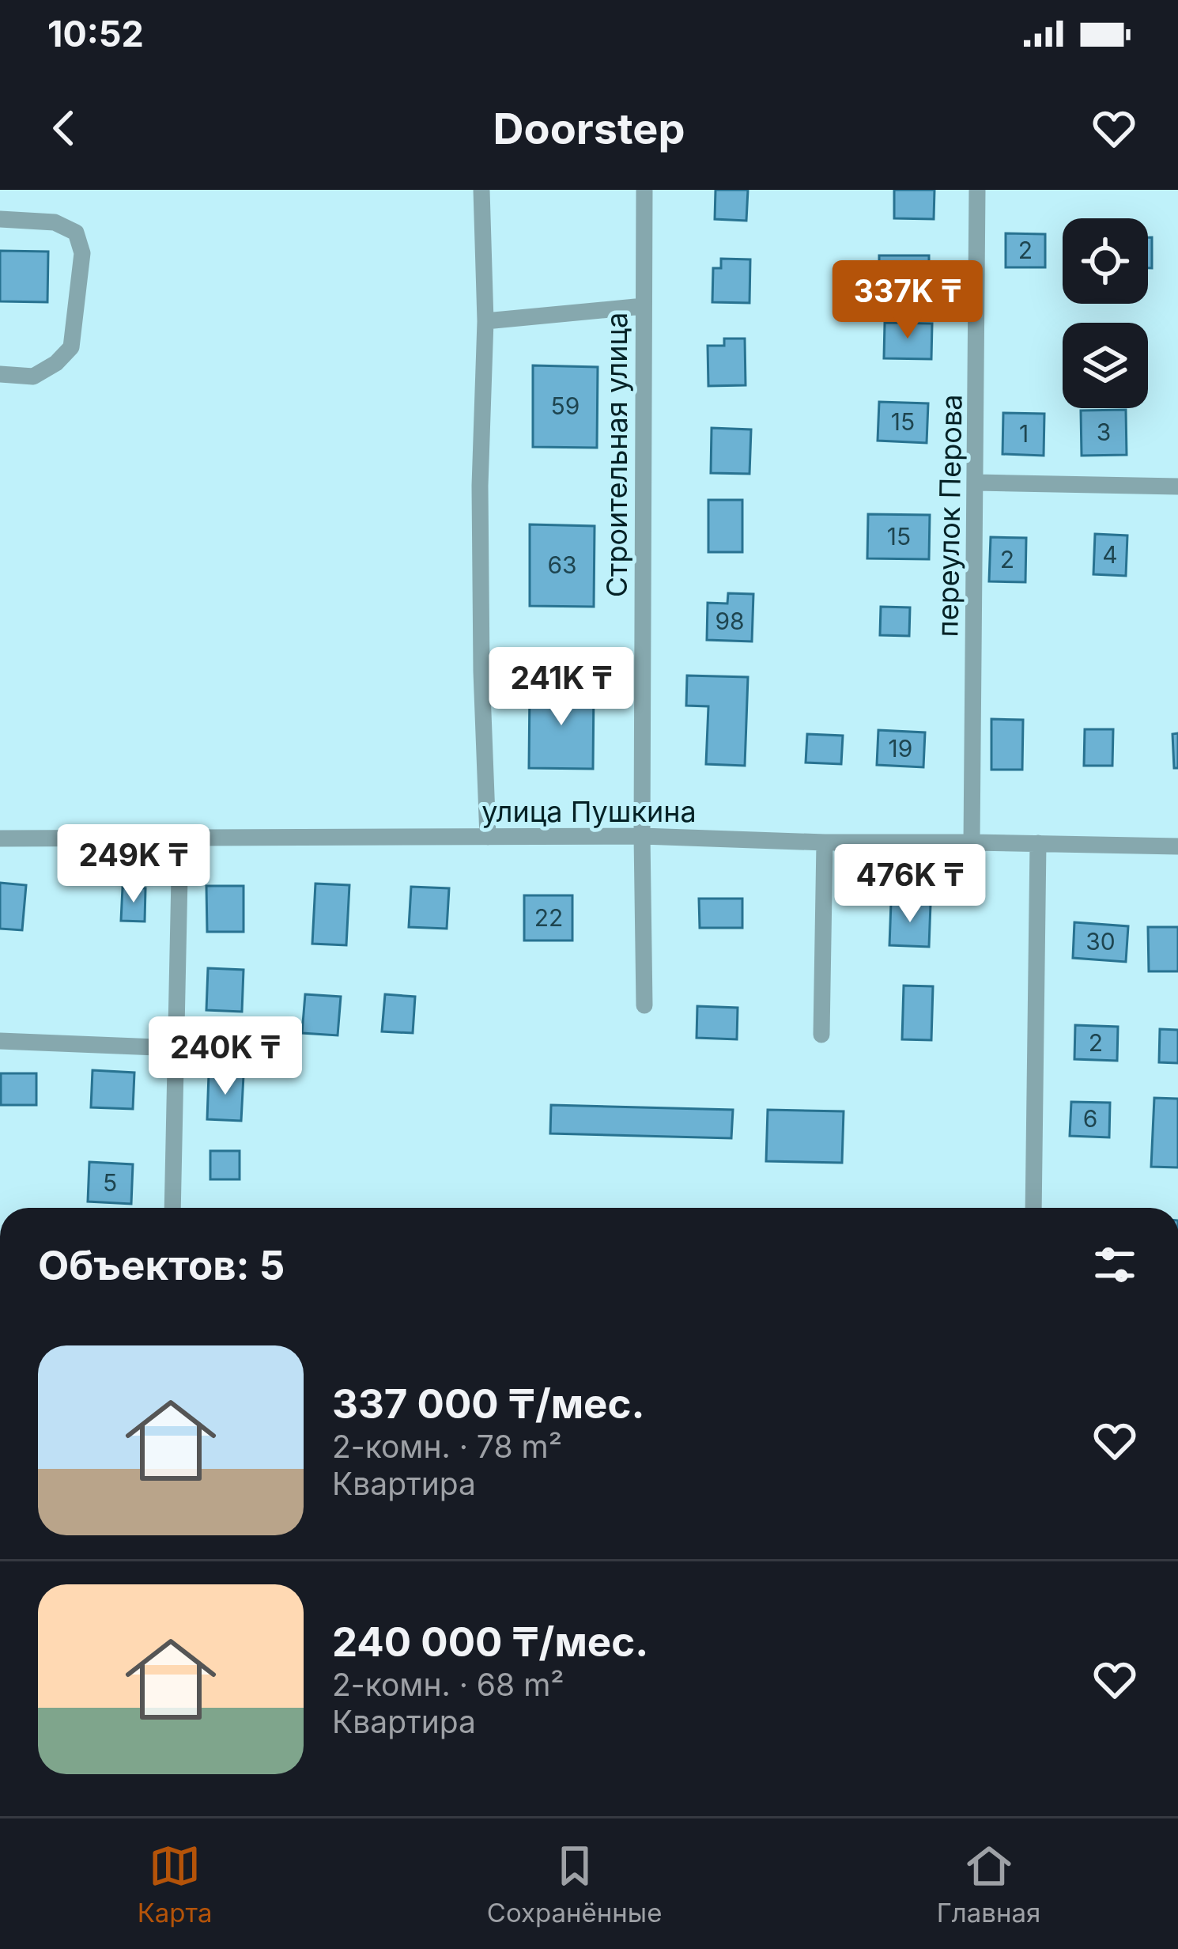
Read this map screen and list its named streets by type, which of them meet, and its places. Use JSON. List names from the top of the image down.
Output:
{
  "streets": {
    "lane": ["Строительная улица", "переулок Перова", "улица Пушкина"]
  },
  "crossings": [
    ["Строительная улица", "улица Пушкина"],
    ["переулок Перова", "улица Пушкина"]
  ],
  "house_numbers": [
    "2",
    "59",
    "15",
    "3",
    "1",
    "15",
    "4",
    "2",
    "63",
    "98",
    "19",
    "22",
    "30",
    "2",
    "6",
    "5"
  ],
  "page": {
    "status": "10:52",
    "header": "Doorstep",
    "price": [
      "337K ₸",
      "241K ₸",
      "249K ₸",
      "476K ₸",
      "240K ₸"
    ],
    "heading": "Объектов: 5",
    "list": [
      {
        "name": "337 000 ₸/мес.",
        "note": "2-комн. · 78 m² · Квартира"
      },
      {
        "name": "240 000 ₸/мес.",
        "note": "2-комн. · 68 m² · Квартира"
      }
    ],
    "tabs": ["Карта", "Сохранённые", "Главная"]
  }
}
